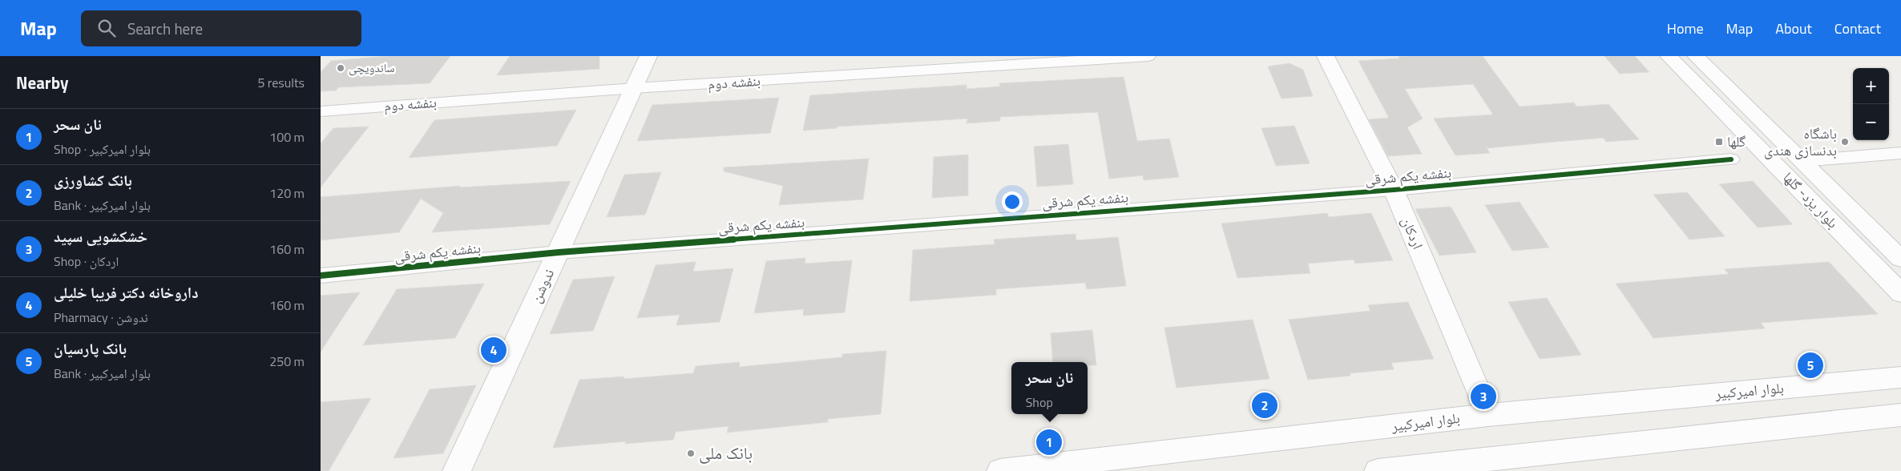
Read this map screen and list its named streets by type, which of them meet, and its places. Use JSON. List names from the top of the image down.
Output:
{
  "streets": {
    "main road": [
      "بلوار یزد- گلها",
      "اردکان",
      "ندوشن",
      "بلوار امیرکبیر"
    ],
    "street": ["بنفشه دوم", "بنفشه یکم شرقی"]
  },
  "crossings": [
    ["بنفشه دوم", "ندوشن"],
    ["بنفشه یکم شرقی", "اردکان"],
    ["بنفشه یکم شرقی", "ندوشن"],
    ["اردکان", "بلوار امیرکبیر"]
  ],
  "places": {
    "other": ["ساندویچی", "باشگاه بدنسازی هندی", "بانک ملی"],
    "transit": ["گلها"]
  },
  "page": {
    "header": "Map",
    "search": "Search here",
    "nav": [
      "Home",
      "Map",
      "About",
      "Contact"
    ],
    "heading": ["Nearby", "5 results"],
    "map_buttons": ["+", "−"],
    "list": [
      {
        "mark": "1",
        "name": "نان سحر",
        "note": "Shop · بلوار امیرکبیر",
        "value": "100 m"
      },
      {
        "mark": "2",
        "name": "بانک کشاورزی",
        "note": "Bank · بلوار امیرکبیر",
        "value": "120 m"
      },
      {
        "mark": "3",
        "name": "خشکشویی سپید",
        "note": "Shop · اردکان",
        "value": "160 m"
      },
      {
        "mark": "4",
        "name": "داروخانه دکتر فریبا خلیلی",
        "note": "Pharmacy · ندوشن",
        "value": "160 m"
      },
      {
        "mark": "5",
        "name": "بانک پارسیان",
        "note": "Bank · بلوار امیرکبیر",
        "value": "250 m"
      }
    ],
    "pins": [
      "4",
      "5",
      "3",
      "2",
      "1"
    ],
    "popup": ["نان سحر", "Shop"]
  }
}
